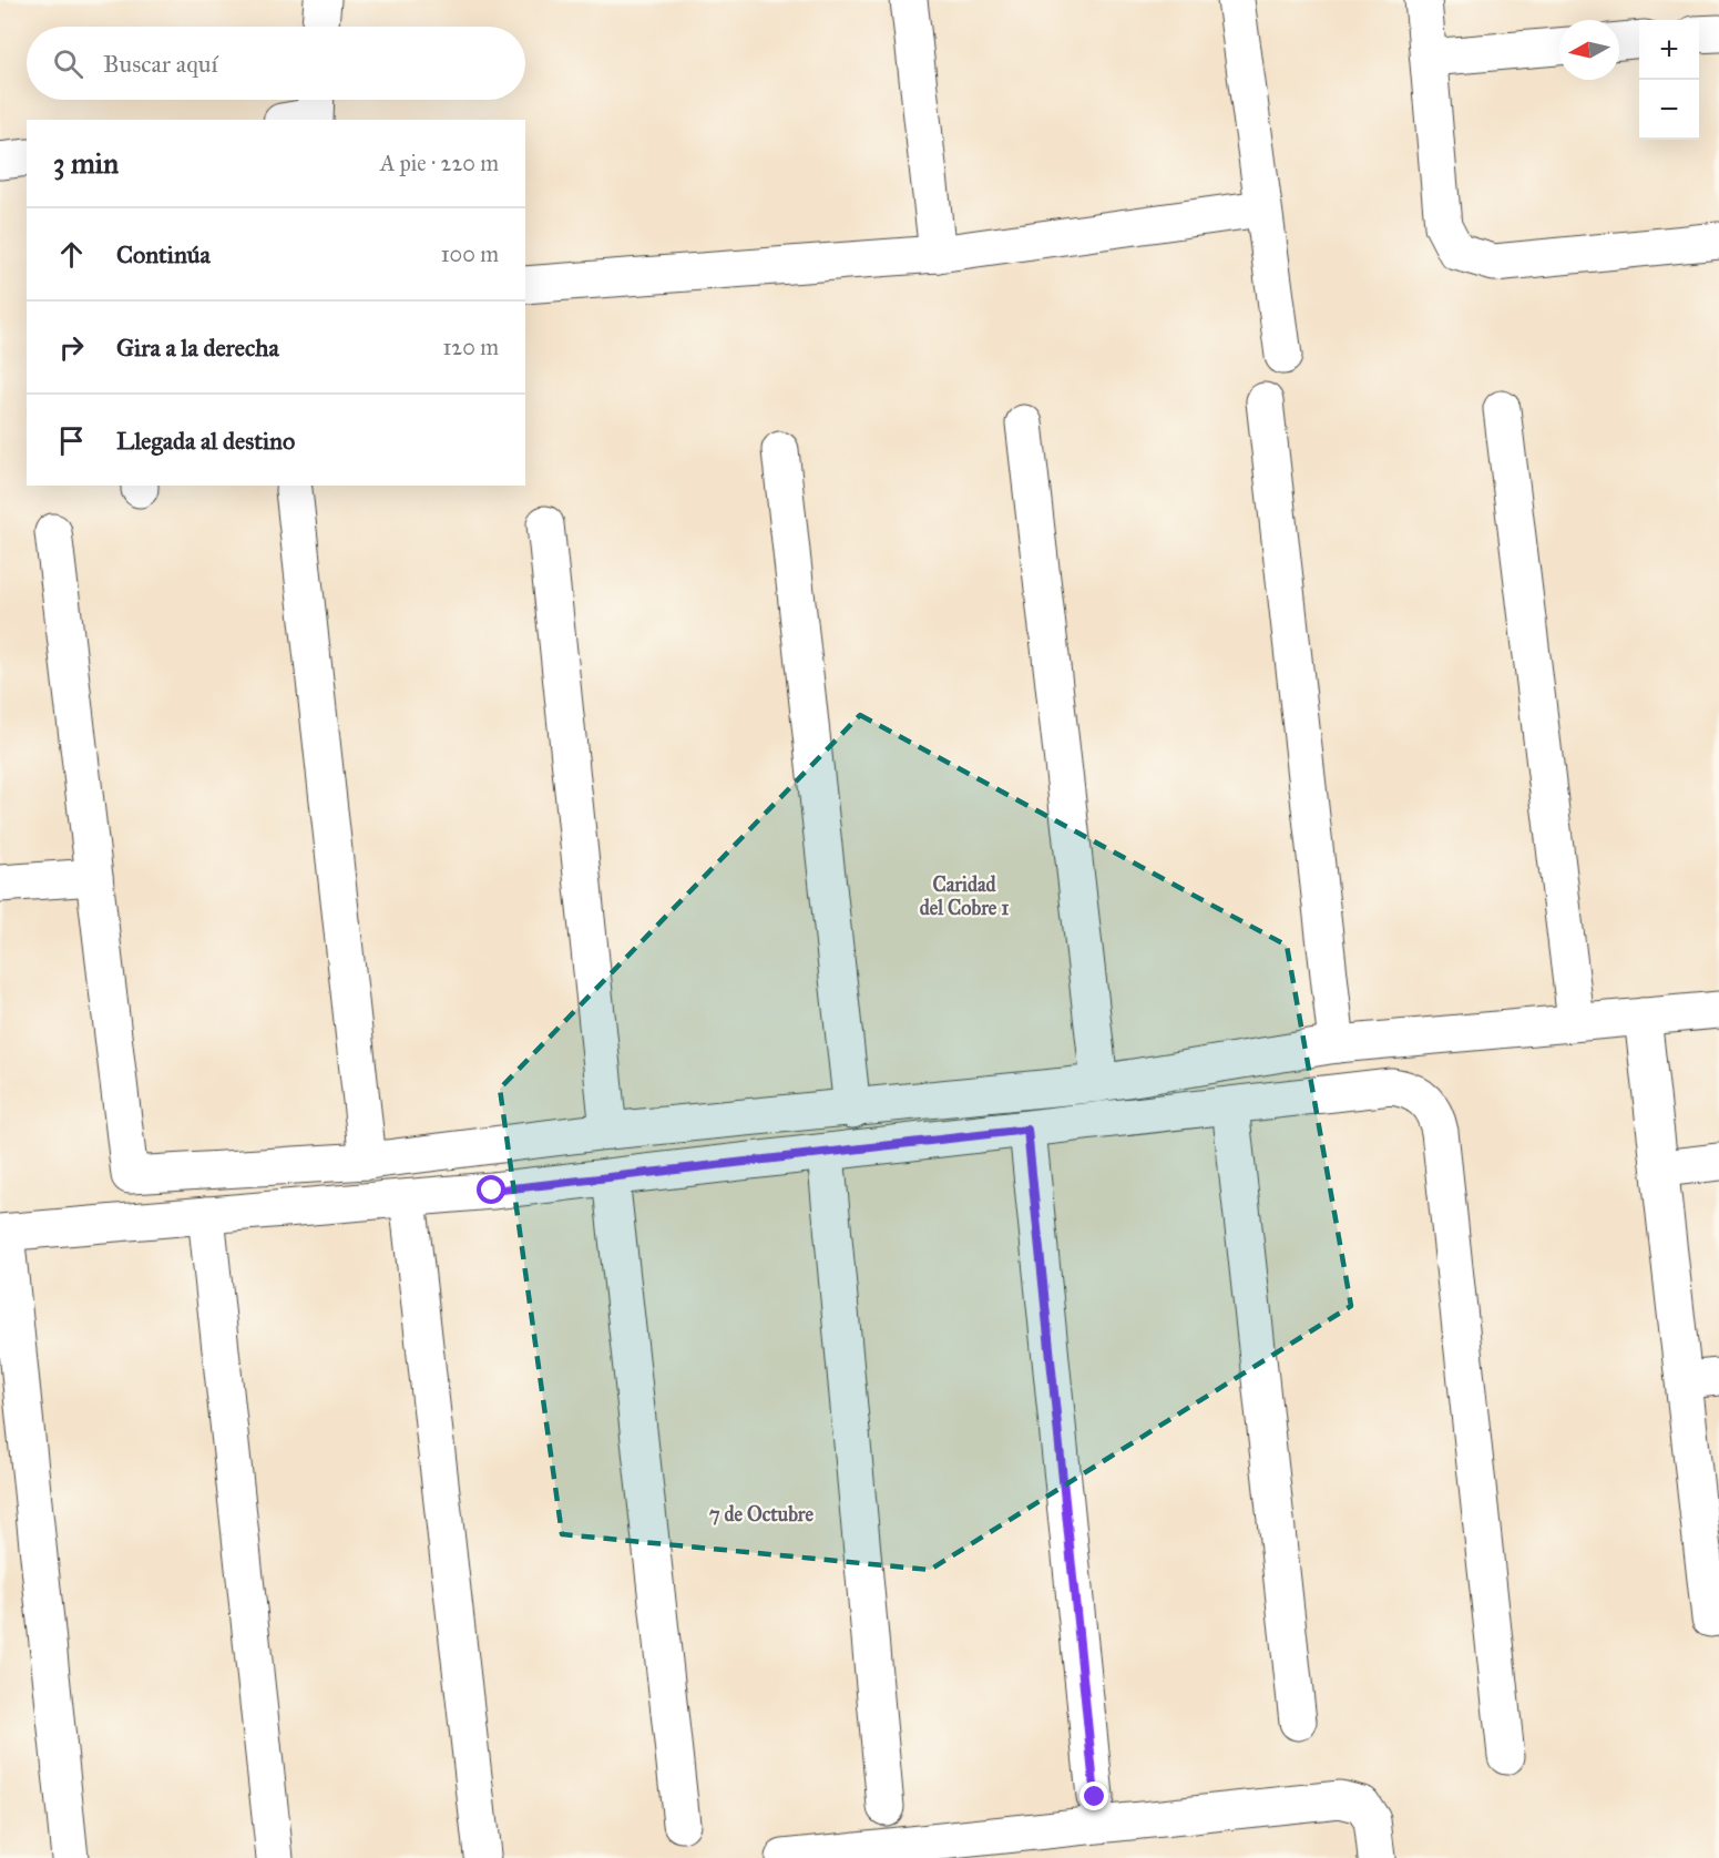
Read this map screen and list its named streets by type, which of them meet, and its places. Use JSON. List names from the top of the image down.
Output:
{
  "districts": ["Caridad del Cobre 1", "7 de Octubre"],
  "north": "left",
  "page": {
    "map_buttons": ["+", "−"],
    "search": "Buscar aquí",
    "heading": ["3 min", "A pie · 220 m"],
    "list": [
      ["Continúa", "100 m"],
      ["Gira a la derecha", "120 m"],
      "Llegada al destino"
    ]
  }
}
